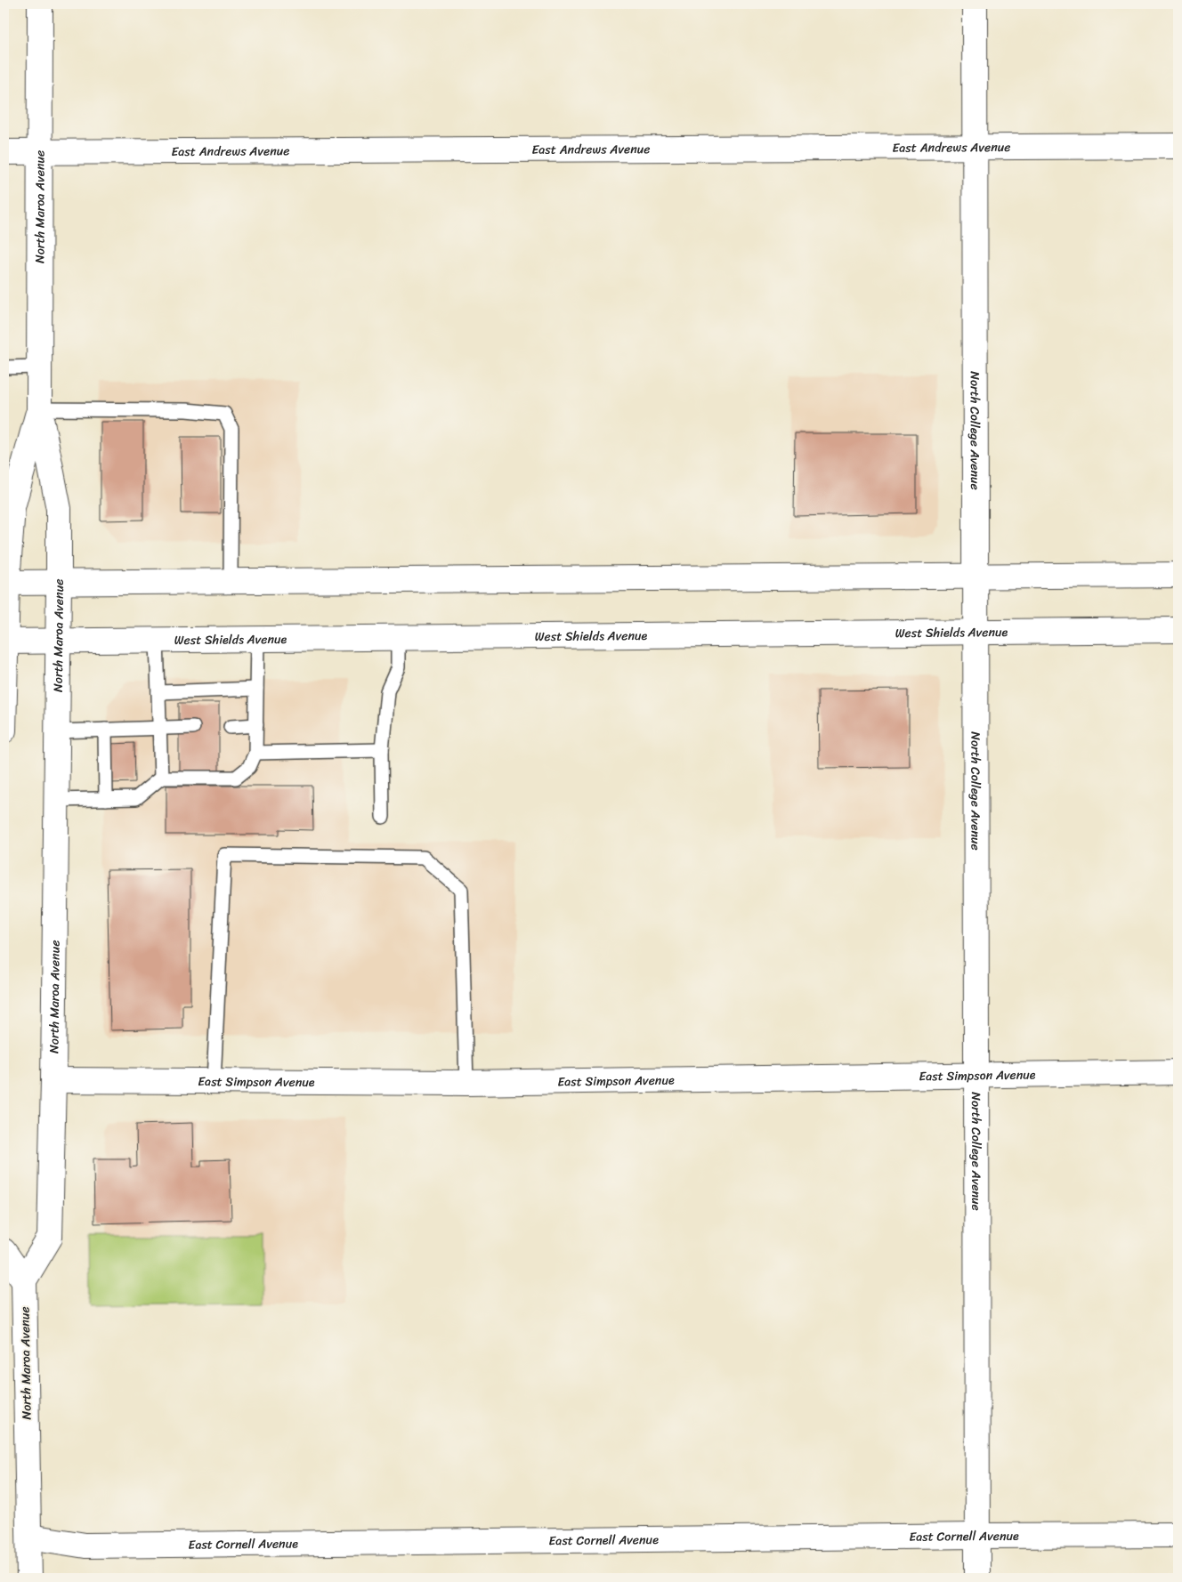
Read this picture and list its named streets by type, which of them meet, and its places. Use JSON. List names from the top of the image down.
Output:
{
  "streets": {
    "street": [
      "East Andrews Avenue",
      "North Maroa Avenue",
      "North College Avenue",
      "West Shields Avenue",
      "East Simpson Avenue",
      "East Cornell Avenue"
    ]
  },
  "crossings": [
    ["East Andrews Avenue", "North Maroa Avenue"],
    ["East Andrews Avenue", "North College Avenue"],
    ["North Maroa Avenue", "West Shields Avenue"],
    ["North Maroa Avenue", "East Simpson Avenue"],
    ["North Maroa Avenue", "East Cornell Avenue"],
    ["North College Avenue", "West Shields Avenue"],
    ["North College Avenue", "East Simpson Avenue"],
    ["North College Avenue", "East Cornell Avenue"]
  ]
}
